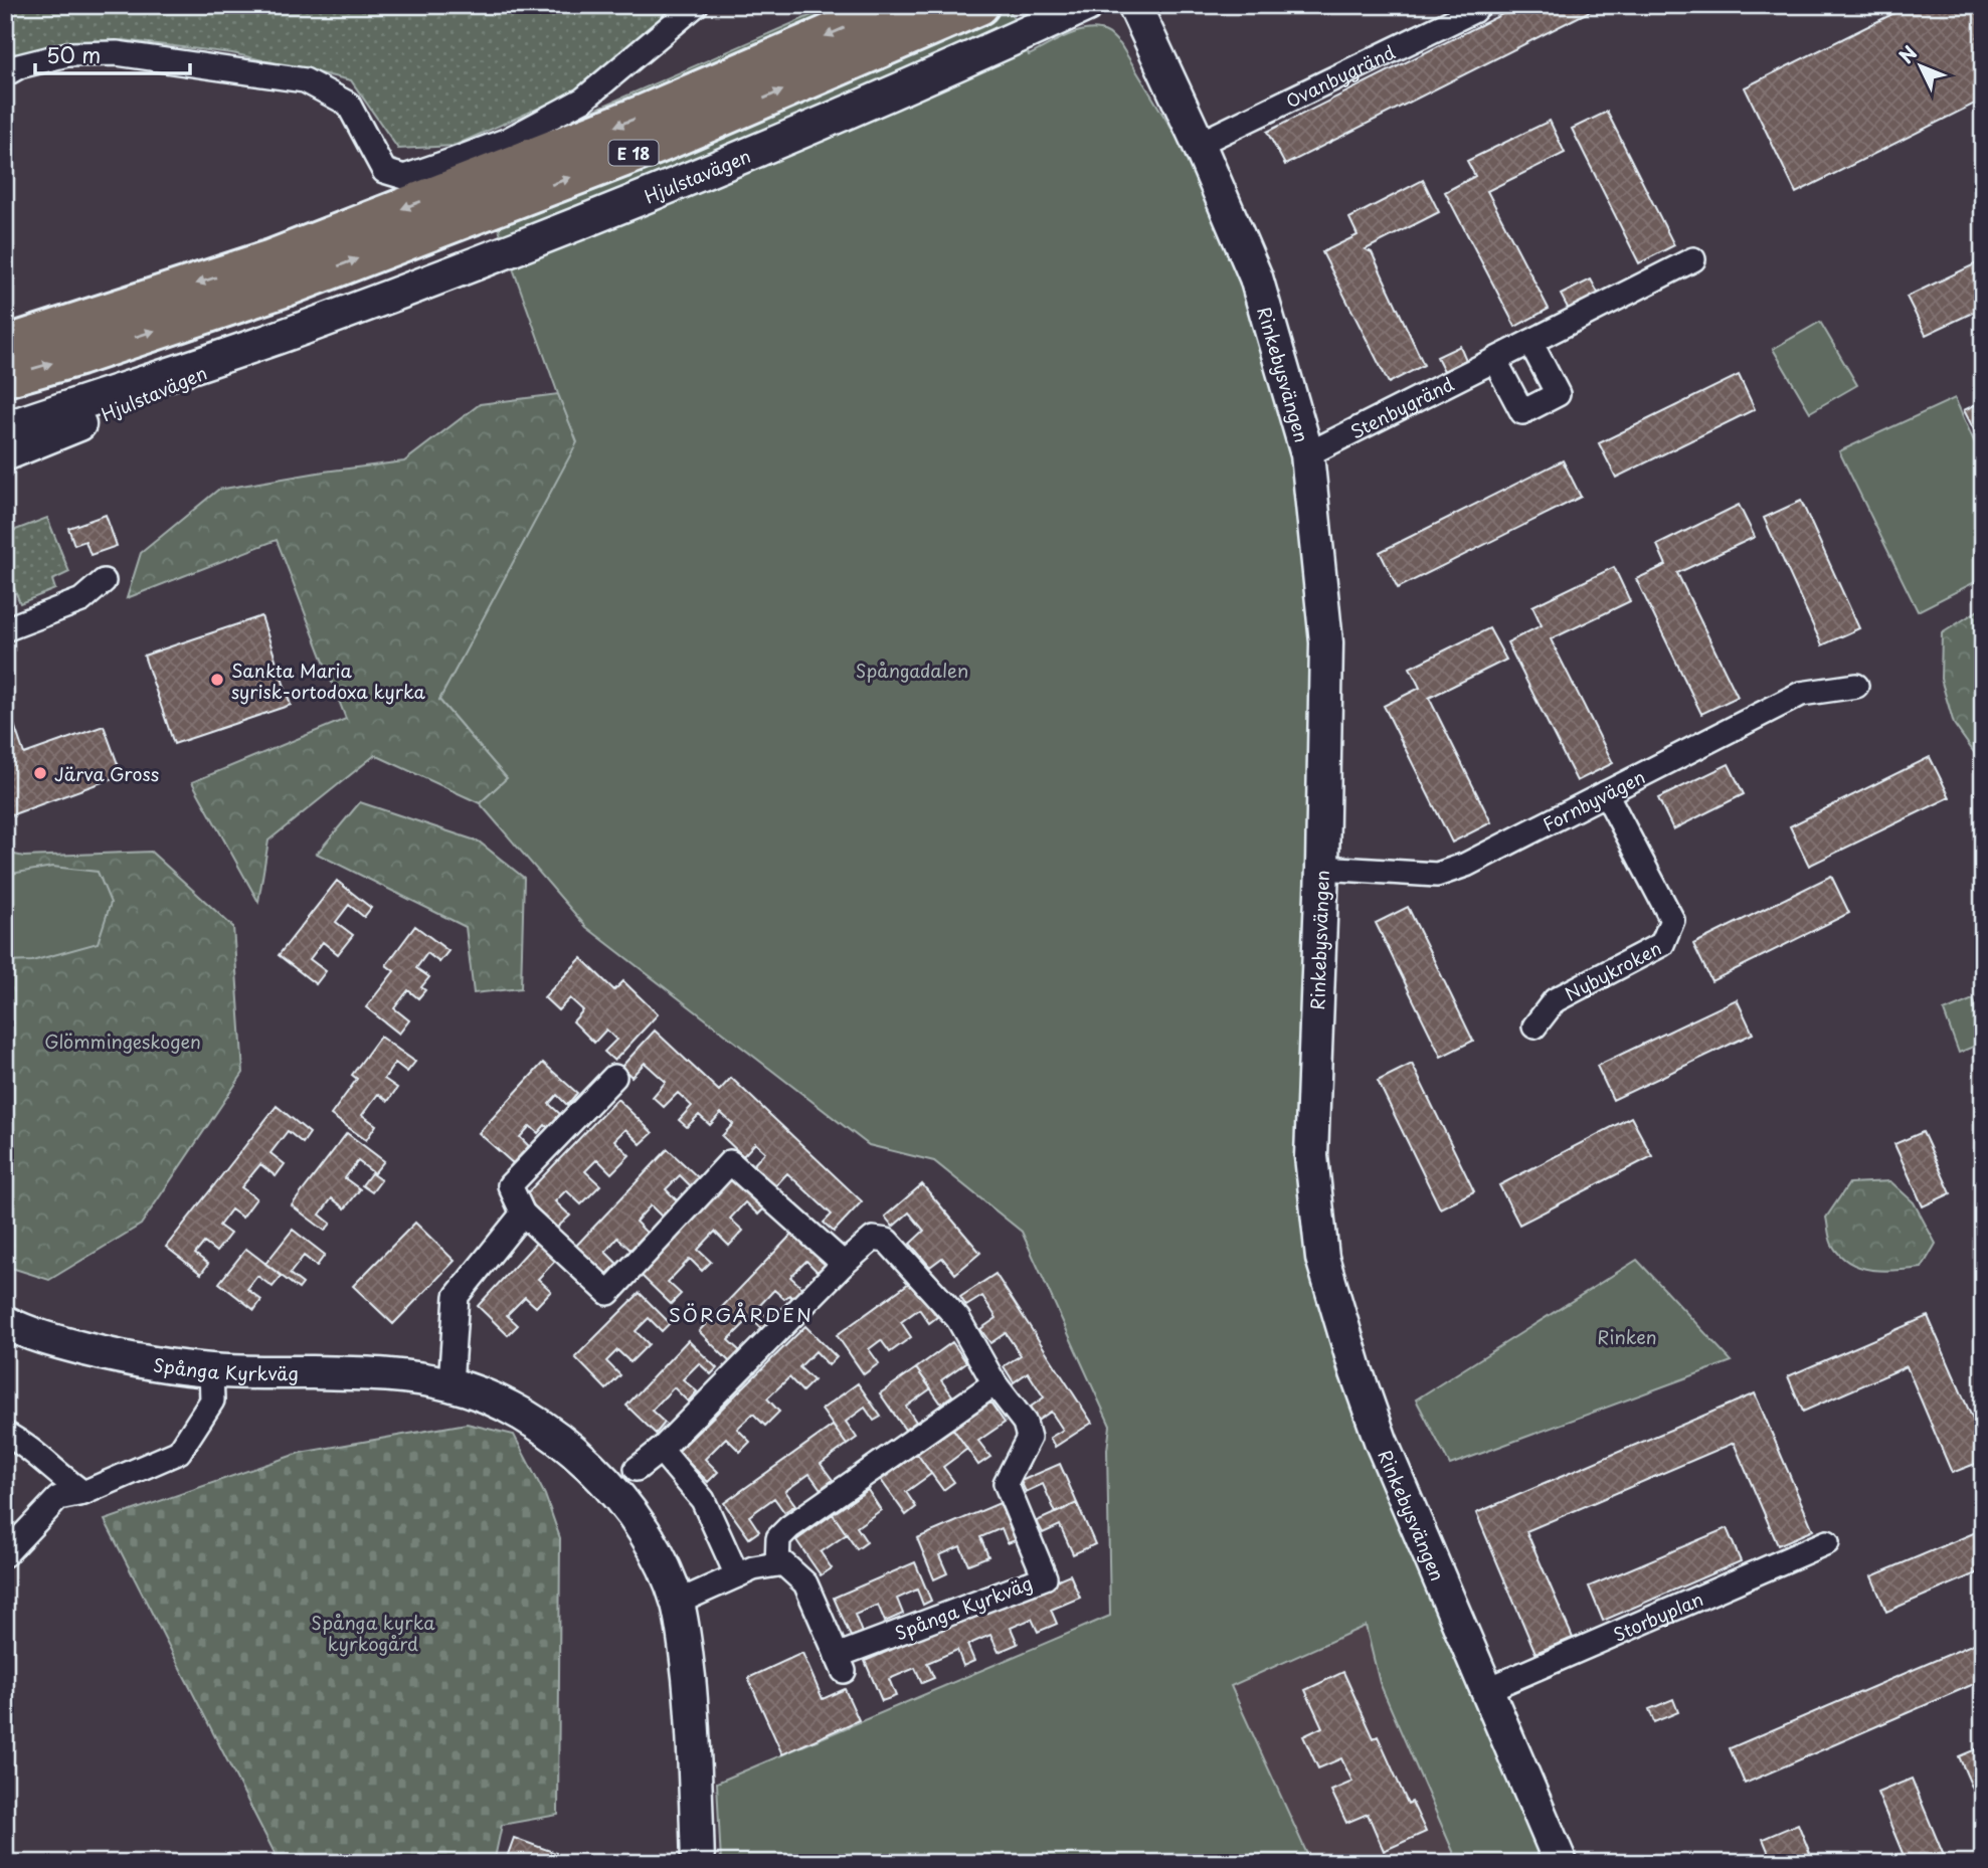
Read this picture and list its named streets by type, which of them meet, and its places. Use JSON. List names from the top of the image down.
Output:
{
  "streets": {
    "highway": ["E 18"],
    "street": [
      "Ovanbygränd",
      "Hjulstavägen",
      "Rinkebysvängen",
      "Stenbygränd",
      "Fornbyvägen",
      "Nybykroken",
      "Spånga Kyrkväg",
      "Storbyplan"
    ]
  },
  "crossings": [
    ["Ovanbygränd", "Rinkebysvängen"],
    ["Rinkebysvängen", "Stenbygränd"],
    ["Rinkebysvängen", "Fornbyvägen"],
    ["Rinkebysvängen", "Storbyplan"],
    ["Fornbyvägen", "Nybykroken"]
  ],
  "districts": ["SÖRGÅRDEN"],
  "parks": [
    "Spångadalen",
    "Glömmingeskogen",
    "Rinken",
    "Spånga kyrka kyrkogård"
  ],
  "places": ["Sankta Maria syrisk-ortodoxa kyrka", "Järva Gross"],
  "scale_bar": "50 m",
  "north": "top left"
}
